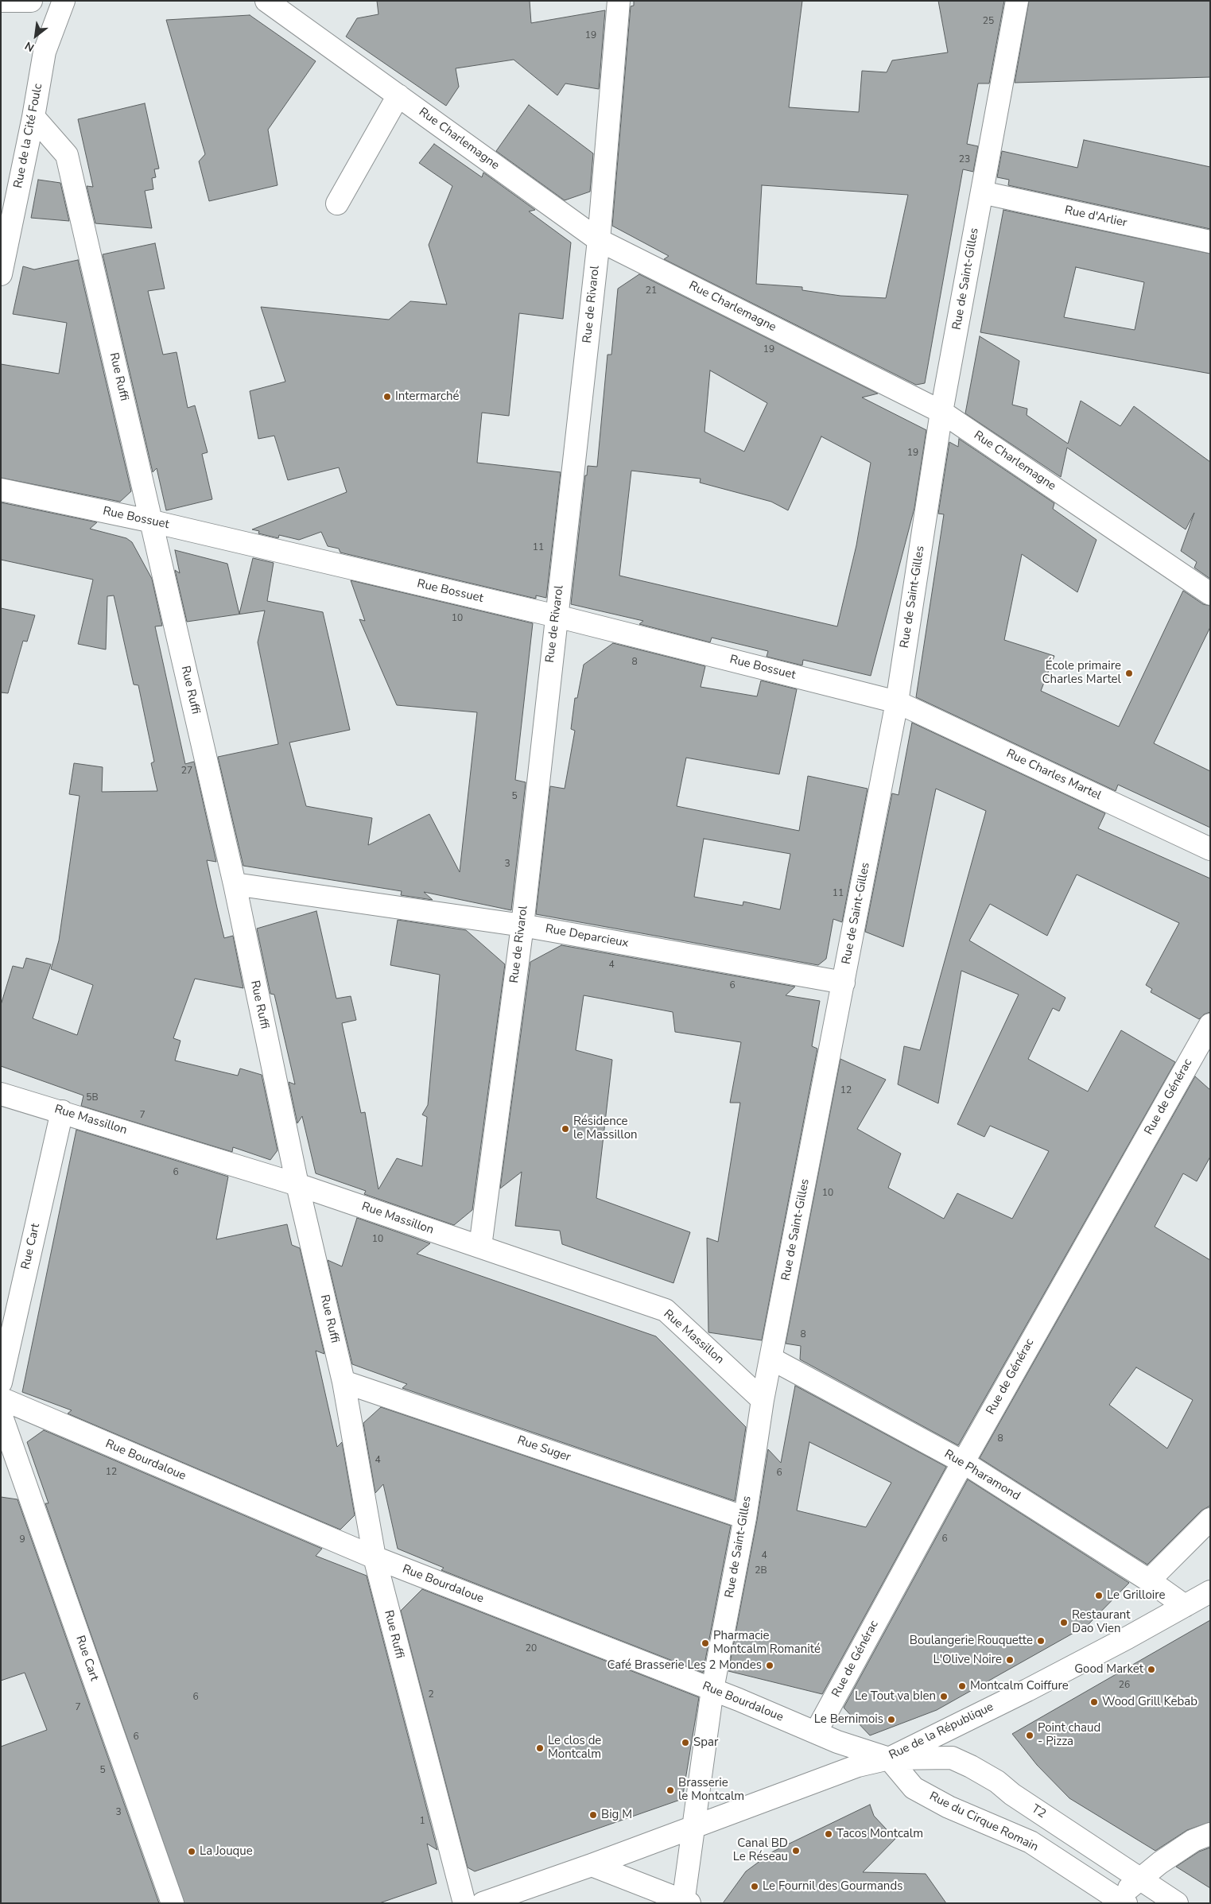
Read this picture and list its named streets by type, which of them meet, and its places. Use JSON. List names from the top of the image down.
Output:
{
  "streets": {
    "street": [
      "Rue de la Cité Foulc",
      "Rue Charlemagne",
      "Rue d'Arlier",
      "Rue de Saint-Gilles",
      "Rue de Rivarol",
      "Rue Ruffi",
      "Rue Bossuet",
      "Rue Charles Martel",
      "Rue Deparcieux",
      "Rue de Générac",
      "Rue Massillon",
      "Rue Cart",
      "Rue Suger",
      "Rue Bourdaloue",
      "Rue Pharamond",
      "Rue de la République",
      "T2",
      "Rue du Cirque Romain"
    ]
  },
  "crossings": [
    ["Rue de la Cité Foulc", "Rue Ruffi"],
    ["Rue Charlemagne", "Rue de Saint-Gilles"],
    ["Rue Charlemagne", "Rue de Rivarol"],
    ["Rue d'Arlier", "Rue de Saint-Gilles"],
    ["Rue de Saint-Gilles", "Rue Bossuet"],
    ["Rue de Saint-Gilles", "Rue Charles Martel"],
    ["Rue de Saint-Gilles", "Rue Deparcieux"],
    ["Rue de Saint-Gilles", "Rue Massillon"],
    ["Rue de Saint-Gilles", "Rue Suger"],
    ["Rue de Saint-Gilles", "Rue Bourdaloue"],
    ["Rue de Saint-Gilles", "Rue Pharamond"],
    ["Rue de Saint-Gilles", "Rue de la République"],
    ["Rue de Rivarol", "Rue Bossuet"],
    ["Rue de Rivarol", "Rue Deparcieux"],
    ["Rue de Rivarol", "Rue Massillon"],
    ["Rue Ruffi", "Rue Bossuet"],
    ["Rue Ruffi", "Rue Deparcieux"],
    ["Rue Ruffi", "Rue Massillon"],
    ["Rue Ruffi", "Rue Suger"],
    ["Rue Ruffi", "Rue Bourdaloue"],
    ["Rue Bossuet", "Rue Charles Martel"],
    ["Rue de Générac", "Rue Bourdaloue"],
    ["Rue de Générac", "Rue Pharamond"],
    ["Rue Massillon", "Rue Cart"],
    ["Rue Bourdaloue", "Rue de la République"],
    ["Rue Bourdaloue", "T2"],
    ["Rue Bourdaloue", "Rue du Cirque Romain"],
    ["Rue Pharamond", "Rue de la République"],
    ["Rue de la République", "T2"],
    ["Rue de la République", "Rue du Cirque Romain"],
    ["T2", "Rue du Cirque Romain"]
  ],
  "places": [
    "Intermarché",
    "École primaire Charles Martel",
    "Résidence le Massillon",
    "Le Grilloire",
    "Restaurant Dao Vien",
    "Boulangerie Rouquette",
    "Pharmacie Montcalm Romanité",
    "L'Olive Noire",
    "Café Brasserie Les 2 Mondes",
    "Good Market",
    "Montcalm Coiffure",
    "Le Tout va bIen",
    "Wood Grill Kebab",
    "Le Bernimois",
    "Point chaud - Pizza",
    "Spar",
    "Le clos de Montcalm",
    "Brasserie le Montcalm",
    "Big M",
    "Tacos Montcalm",
    "Canal BD Le Réseau",
    "La Jouque",
    "Le Fournil des Gourmands"
  ],
  "house_numbers": [
    "25",
    "19",
    "23",
    "21",
    "19",
    "19",
    "11",
    "10",
    "8",
    "27",
    "5",
    "3",
    "11",
    "4",
    "6",
    "12",
    "5B",
    "7",
    "6",
    "10",
    "10",
    "8",
    "8",
    "4",
    "12",
    "6",
    "6",
    "9",
    "4",
    "2B",
    "20",
    "26",
    "2",
    "6",
    "7",
    "6",
    "5",
    "3",
    "1"
  ],
  "north": "bottom left"
}
